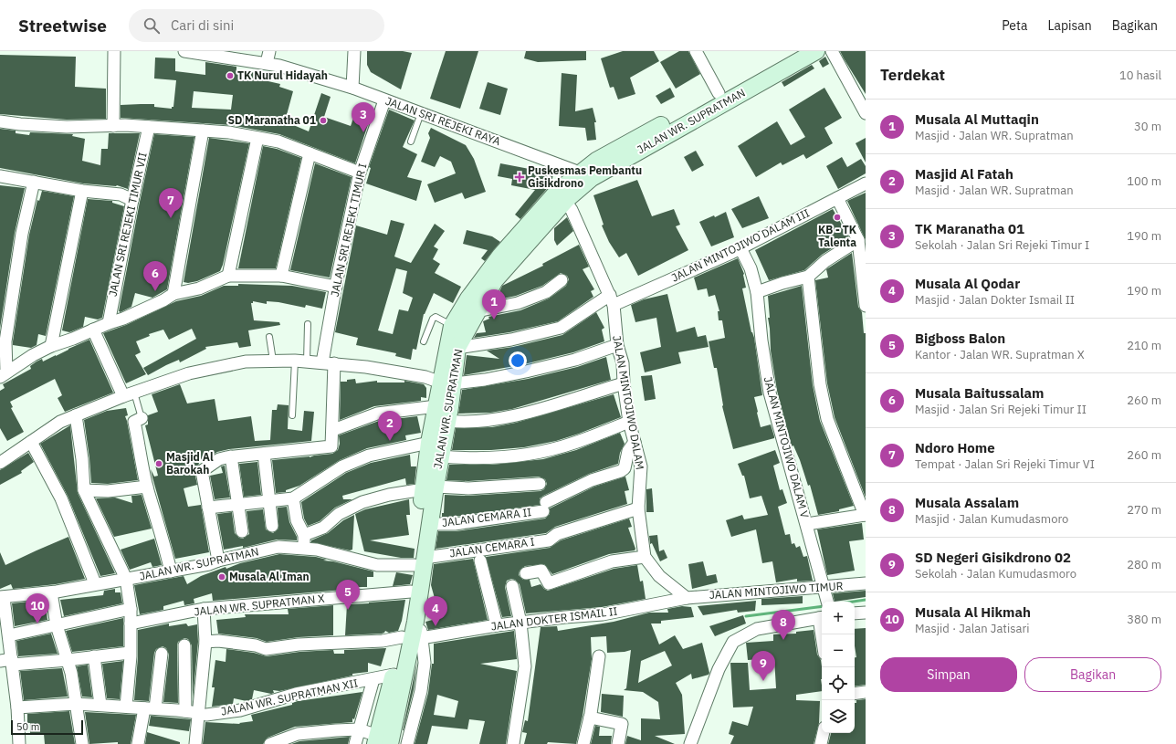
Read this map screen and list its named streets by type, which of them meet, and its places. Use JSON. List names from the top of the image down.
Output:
{
  "streets": {
    "main road": ["JALAN WR. SUPRATMAN"],
    "street": [
      "JALAN SRI REJEKI RAYA",
      "JALAN SRI REJEKI TIMUR VII",
      "JALAN SRI REJEKI TIMUR I",
      "JALAN MINTOJIWO DALAM III",
      "JALAN MINTOJIWO DALAM",
      "JALAN MINTOJIWO DALAM V",
      "JALAN CEMARA II",
      "JALAN CEMARA I",
      "JALAN MINTOJIWO TIMUR",
      "JALAN WR. SUPRATMAN X",
      "JALAN DOKTER ISMAIL II",
      "JALAN WR. SUPRATMAN XII"
    ]
  },
  "crossings": [
    ["JALAN SRI REJEKI RAYA", "JALAN WR. SUPRATMAN"],
    ["JALAN SRI REJEKI RAYA", "JALAN SRI REJEKI TIMUR I"],
    ["JALAN WR. SUPRATMAN", "JALAN SRI REJEKI TIMUR I"],
    ["JALAN WR. SUPRATMAN", "JALAN MINTOJIWO DALAM III"],
    ["JALAN WR. SUPRATMAN", "JALAN MINTOJIWO DALAM"],
    ["JALAN WR. SUPRATMAN", "JALAN CEMARA II"],
    ["JALAN WR. SUPRATMAN", "JALAN CEMARA I"],
    ["JALAN WR. SUPRATMAN", "JALAN WR. SUPRATMAN X"],
    ["JALAN WR. SUPRATMAN", "JALAN WR. SUPRATMAN XII"],
    ["JALAN MINTOJIWO DALAM III", "JALAN MINTOJIWO DALAM"],
    ["JALAN MINTOJIWO DALAM III", "JALAN MINTOJIWO DALAM V"],
    ["JALAN MINTOJIWO DALAM", "JALAN CEMARA II"],
    ["JALAN MINTOJIWO DALAM", "JALAN CEMARA I"],
    ["JALAN MINTOJIWO DALAM", "JALAN MINTOJIWO TIMUR"],
    ["JALAN MINTOJIWO DALAM", "JALAN DOKTER ISMAIL II"],
    ["JALAN MINTOJIWO DALAM V", "JALAN MINTOJIWO TIMUR"],
    ["JALAN MINTOJIWO TIMUR", "JALAN DOKTER ISMAIL II"]
  ],
  "places": {
    "other": [
      "TK Nurul Hidayah",
      "SD Maranatha 01",
      "KB - TK Talenta",
      "Masjid Al Barokah",
      "Musala Al Iman"
    ],
    "health": ["Puskesmas Pembantu Gisikdrono"]
  },
  "scale_bar": "50 m",
  "page": {
    "header": "Streetwise",
    "search": "Cari di sini",
    "nav": ["Peta", "Lapisan", "Bagikan"],
    "heading": ["Terdekat", "10 hasil"],
    "list": [
      {
        "mark": "1",
        "name": "Musala Al Muttaqin",
        "note": "Masjid · Jalan WR. Supratman",
        "value": "30 m"
      },
      {
        "mark": "2",
        "name": "Masjid Al Fatah",
        "note": "Masjid · Jalan WR. Supratman",
        "value": "100 m"
      },
      {
        "mark": "3",
        "name": "TK Maranatha 01",
        "note": "Sekolah · Jalan Sri Rejeki Timur I",
        "value": "190 m"
      },
      {
        "mark": "4",
        "name": "Musala Al Qodar",
        "note": "Masjid · Jalan Dokter Ismail II",
        "value": "190 m"
      },
      {
        "mark": "5",
        "name": "Bigboss Balon",
        "note": "Kantor · Jalan WR. Supratman X",
        "value": "210 m"
      },
      {
        "mark": "6",
        "name": "Musala Baitussalam",
        "note": "Masjid · Jalan Sri Rejeki Timur II",
        "value": "260 m"
      },
      {
        "mark": "7",
        "name": "Ndoro Home",
        "note": "Tempat · Jalan Sri Rejeki Timur VI",
        "value": "260 m"
      },
      {
        "mark": "8",
        "name": "Musala Assalam",
        "note": "Masjid · Jalan Kumudasmoro",
        "value": "270 m"
      },
      {
        "mark": "9",
        "name": "SD Negeri Gisikdrono 02",
        "note": "Sekolah · Jalan Kumudasmoro",
        "value": "280 m"
      },
      {
        "mark": "10",
        "name": "Musala Al Hikmah",
        "note": "Masjid · Jalan Jatisari",
        "value": "380 m"
      }
    ],
    "pins": [
      "3",
      "7",
      "6",
      "1",
      "2",
      "5",
      "10",
      "4",
      "8",
      "9"
    ],
    "map_buttons": ["+", "−"],
    "buttons": ["Simpan", "Bagikan"],
    "scale": "50 m"
  }
}
